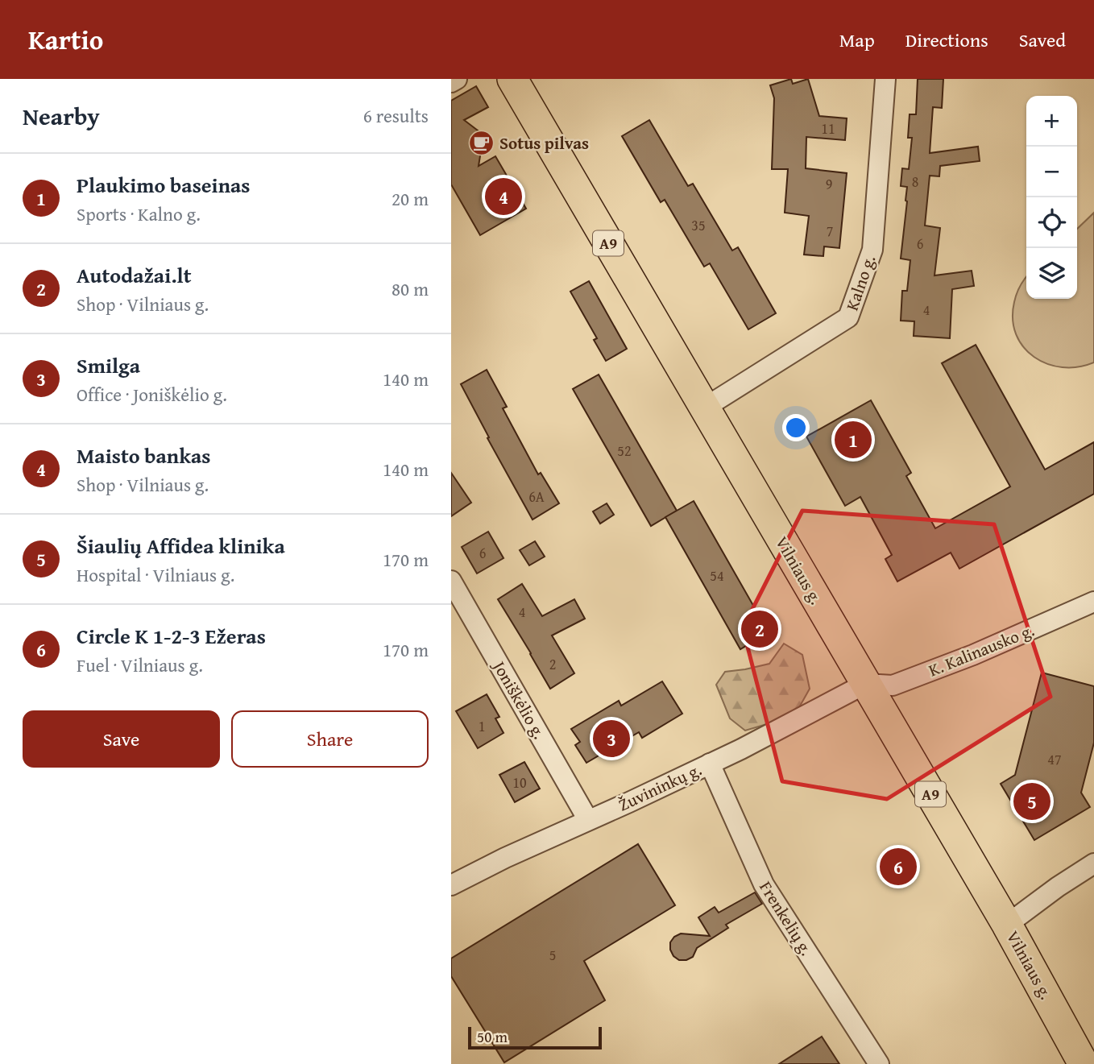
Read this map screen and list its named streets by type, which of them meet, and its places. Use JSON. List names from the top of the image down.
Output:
{
  "streets": {
    "highway": ["A9", "Vilniaus g."],
    "street": [
      "Kalno g.",
      "K. Kalinausko g.",
      "Joniškėlio g.",
      "Žuvininkų g.",
      "Frenkelių g."
    ]
  },
  "crossings": [
    ["Kalno g.", "Vilniaus g."],
    ["Vilniaus g.", "K. Kalinausko g."],
    ["Vilniaus g.", "Žuvininkų g."],
    ["K. Kalinausko g.", "Žuvininkų g."],
    ["Joniškėlio g.", "Žuvininkų g."],
    ["Žuvininkų g.", "Frenkelių g."]
  ],
  "places": {
    "cafe": ["Sotus pilvas"]
  },
  "house_numbers": [
    "11",
    "8",
    "9",
    "35",
    "7",
    "6",
    "4",
    "52",
    "6A",
    "6",
    "54",
    "4",
    "2",
    "1",
    "47",
    "10",
    "5"
  ],
  "scale_bar": "50 m",
  "page": {
    "header": "Kartio",
    "nav": ["Map", "Directions", "Saved"],
    "heading": ["Nearby", "6 results"],
    "map_buttons": ["+", "−"],
    "list": [
      {
        "mark": "1",
        "name": "Plaukimo baseinas",
        "note": "Sports · Kalno g.",
        "value": "20 m"
      },
      {
        "mark": "2",
        "name": "Autodažai.lt",
        "note": "Shop · Vilniaus g.",
        "value": "80 m"
      },
      {
        "mark": "3",
        "name": "Smilga",
        "note": "Office · Joniškėlio g.",
        "value": "140 m"
      },
      {
        "mark": "4",
        "name": "Maisto bankas",
        "note": "Shop · Vilniaus g.",
        "value": "140 m"
      },
      {
        "mark": "5",
        "name": "Šiaulių Affidea klinika",
        "note": "Hospital · Vilniaus g.",
        "value": "170 m"
      },
      {
        "mark": "6",
        "name": "Circle K 1-2-3 Ežeras",
        "note": "Fuel · Vilniaus g.",
        "value": "170 m"
      }
    ],
    "pins": [
      "4",
      "1",
      "2",
      "3",
      "5",
      "6"
    ],
    "buttons": ["Save", "Share"],
    "scale": "50 m"
  }
}
